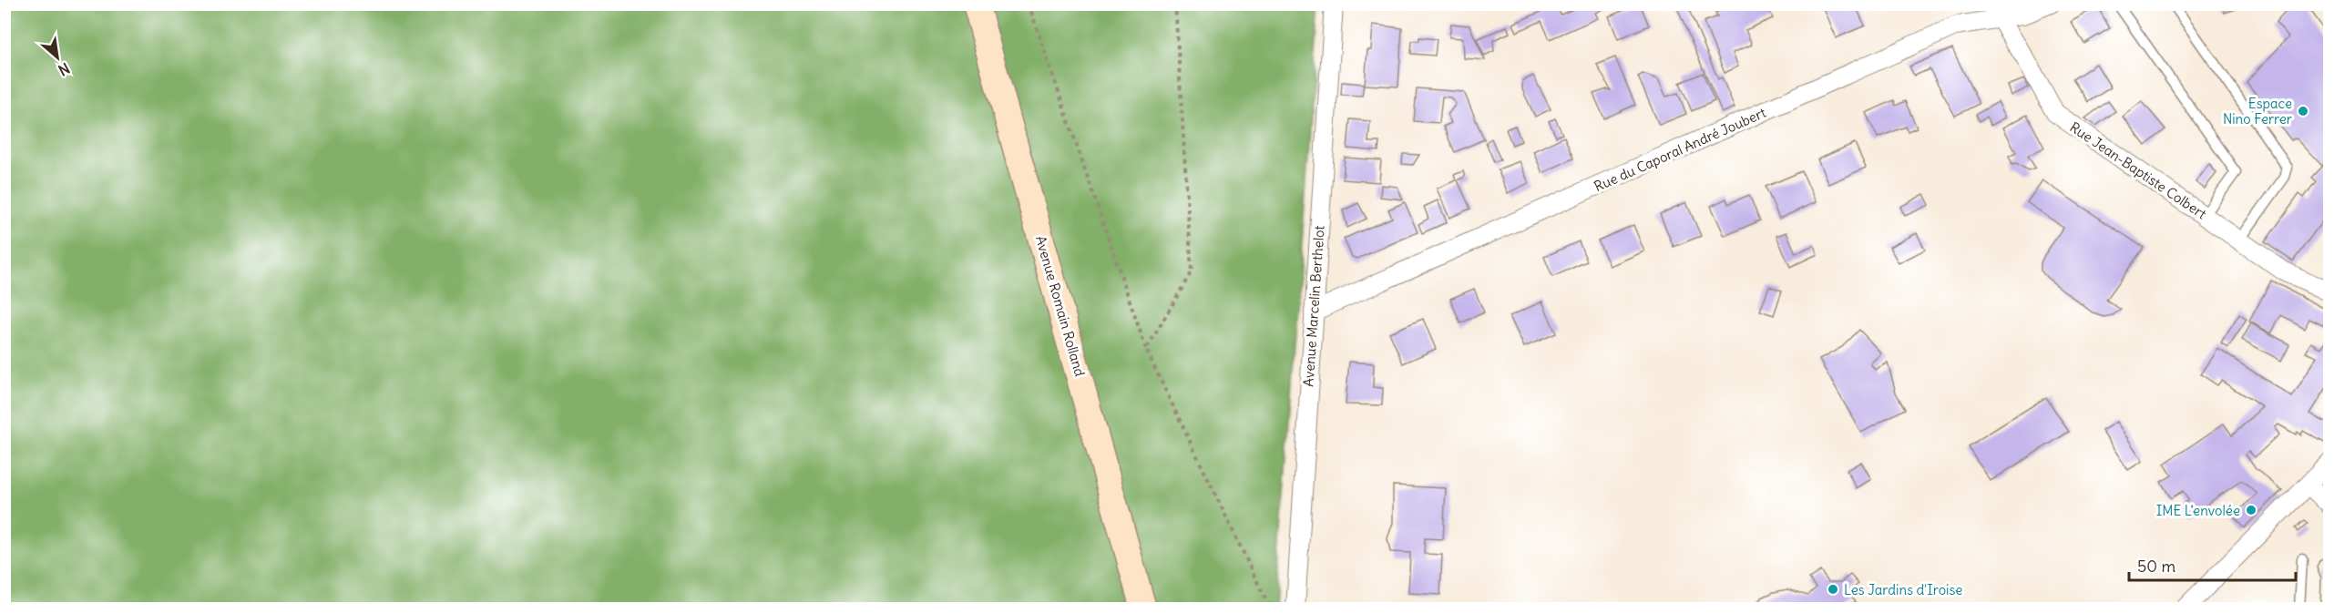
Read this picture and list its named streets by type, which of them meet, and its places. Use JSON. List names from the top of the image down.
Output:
{
  "streets": {
    "main road": ["Avenue Romain Rolland"],
    "street": ["Rue du Caporal André Joubert", "Rue Jean-Baptiste Colbert", "Avenue Marcelin Berthelot"]
  },
  "crossings": [
    ["Rue du Caporal André Joubert", "Rue Jean-Baptiste Colbert"],
    ["Rue du Caporal André Joubert", "Avenue Marcelin Berthelot"]
  ],
  "places": ["Espace Nino Ferrer", "IME L'envolée", "Les Jardins d'Iroise"],
  "scale_bar": "50 m",
  "north": "bottom right"
}
